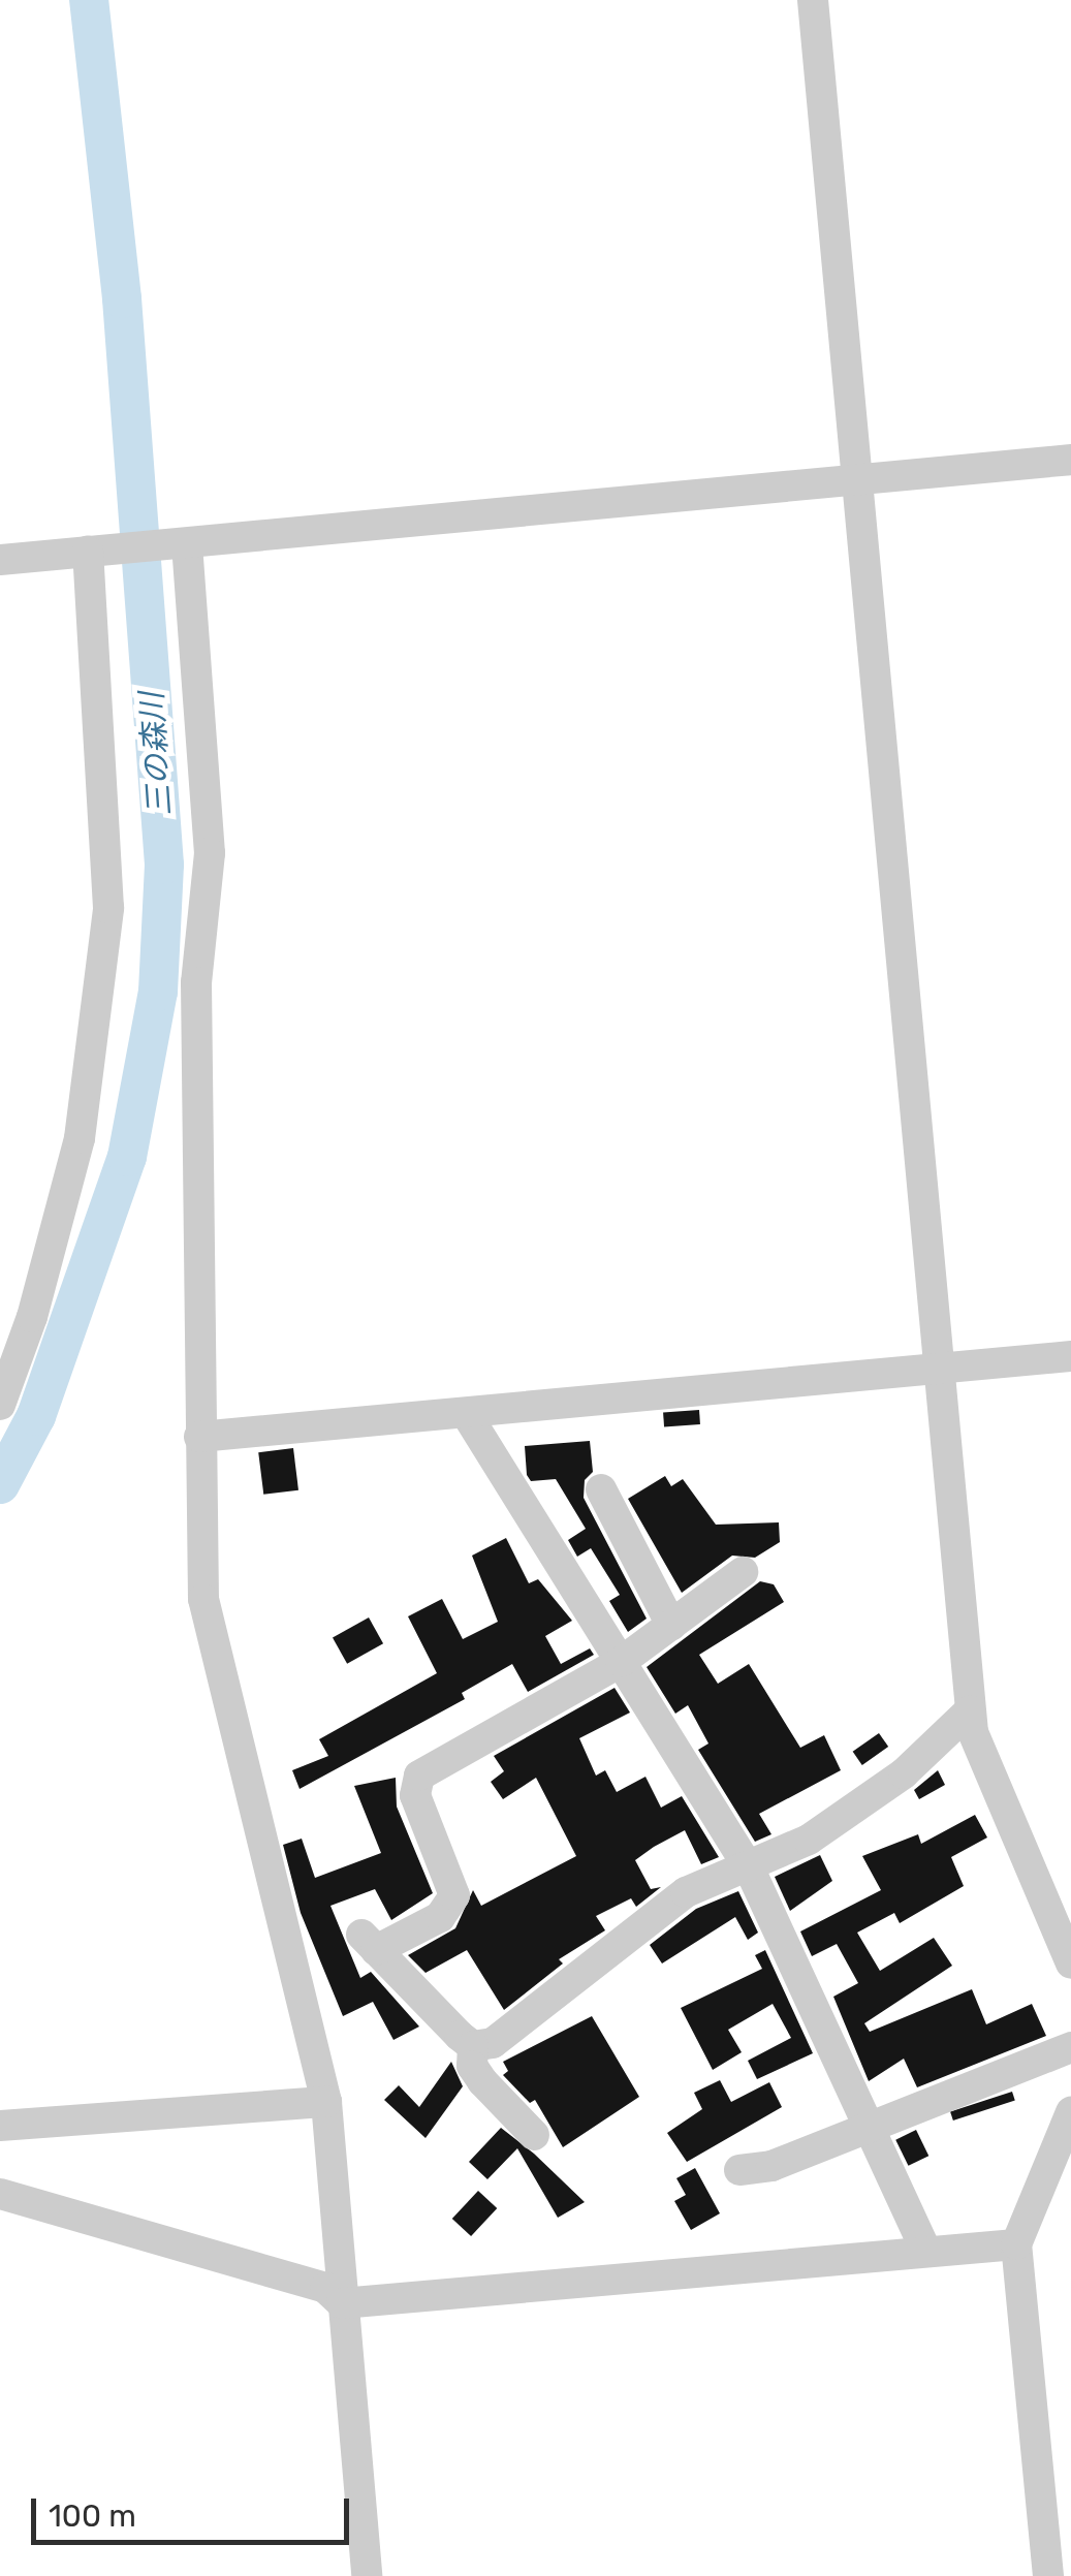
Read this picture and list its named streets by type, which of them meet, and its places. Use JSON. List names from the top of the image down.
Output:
{
  "water": ["三の森川"],
  "scale_bar": "100 m"
}
